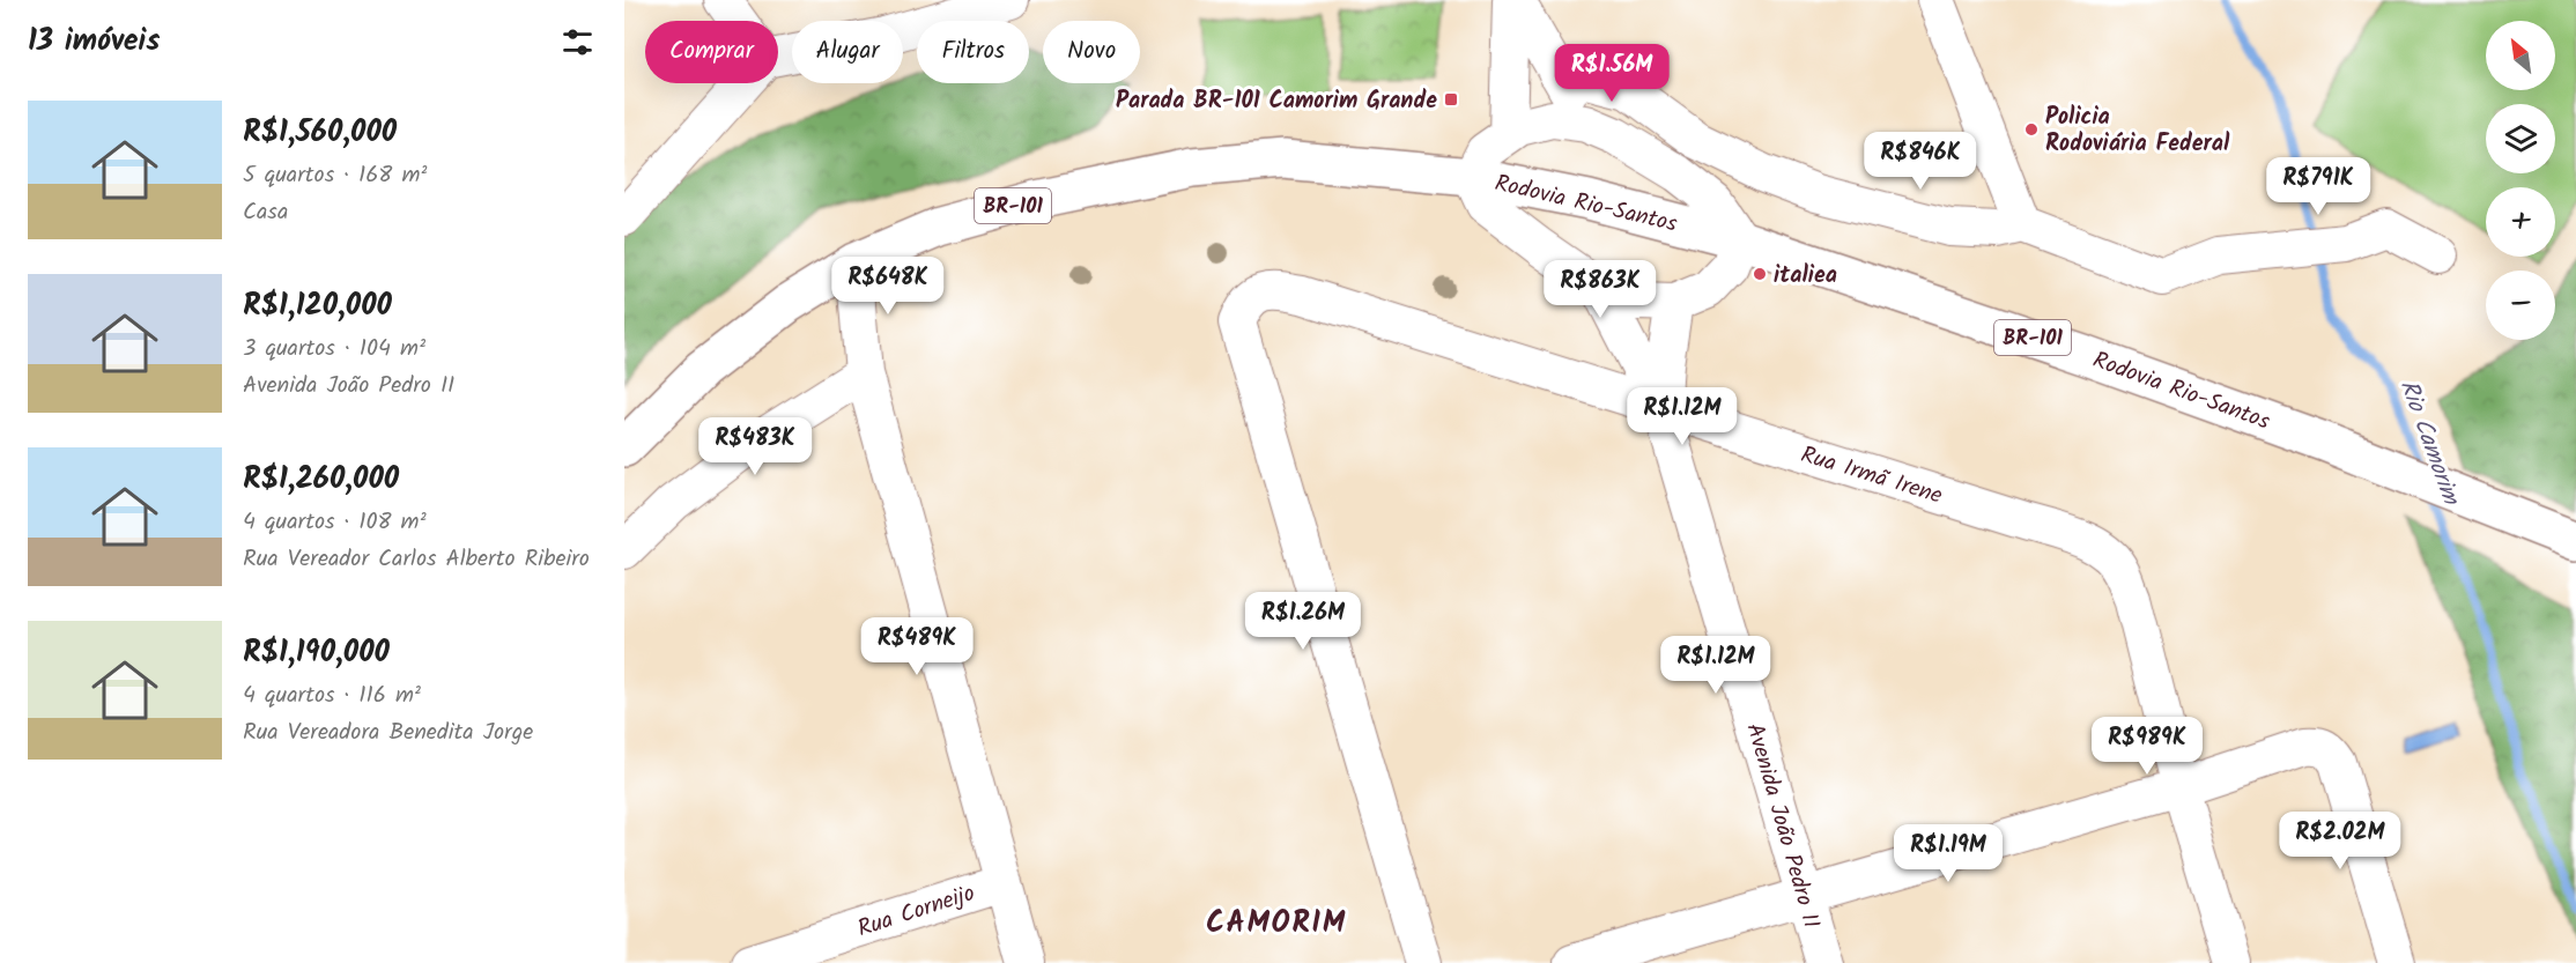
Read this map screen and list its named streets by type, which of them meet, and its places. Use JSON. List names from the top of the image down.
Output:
{
  "streets": {
    "highway": ["Rodovia Rio-Santos", "BR-101"],
    "street": ["Rua Irmã Irene", "Avenida João Pedro II", "Rua Corneijo"]
  },
  "crossings": [
    ["Rua Irmã Irene", "Avenida João Pedro II"]
  ],
  "districts": ["CAMORIM"],
  "water": ["Rio Camorim"],
  "places": {
    "transit": ["Parada BR-101 Camorim Grande"],
    "other": ["Policia Rodoviária Federal", "italiea"]
  },
  "north": "top left",
  "page": {
    "heading": "13 imóveis",
    "map_buttons": ["+", "−"],
    "chip": [
      "Comprar",
      "Alugar",
      "Filtros",
      "Novo"
    ],
    "price": [
      "R$1.56M",
      "R$846K",
      "R$791K",
      "R$648K",
      "R$863K",
      "R$1.12M",
      "R$483K",
      "R$1.26M",
      "R$489K",
      "R$1.12M",
      "R$989K",
      "R$2.02M",
      "R$1.19M"
    ],
    "list": [
      {
        "name": "R$1,560,000",
        "note": "5 quartos · 168 m² · Casa"
      },
      {
        "name": "R$1,120,000",
        "note": "3 quartos · 104 m² · Avenida João Pedro II"
      },
      {
        "name": "R$1,260,000",
        "note": "4 quartos · 108 m² · Rua Vereador Carlos Alberto Ribeiro"
      },
      {
        "name": "R$1,190,000",
        "note": "4 quartos · 116 m² · Rua Vereadora Benedita Jorge"
      }
    ]
  }
}
